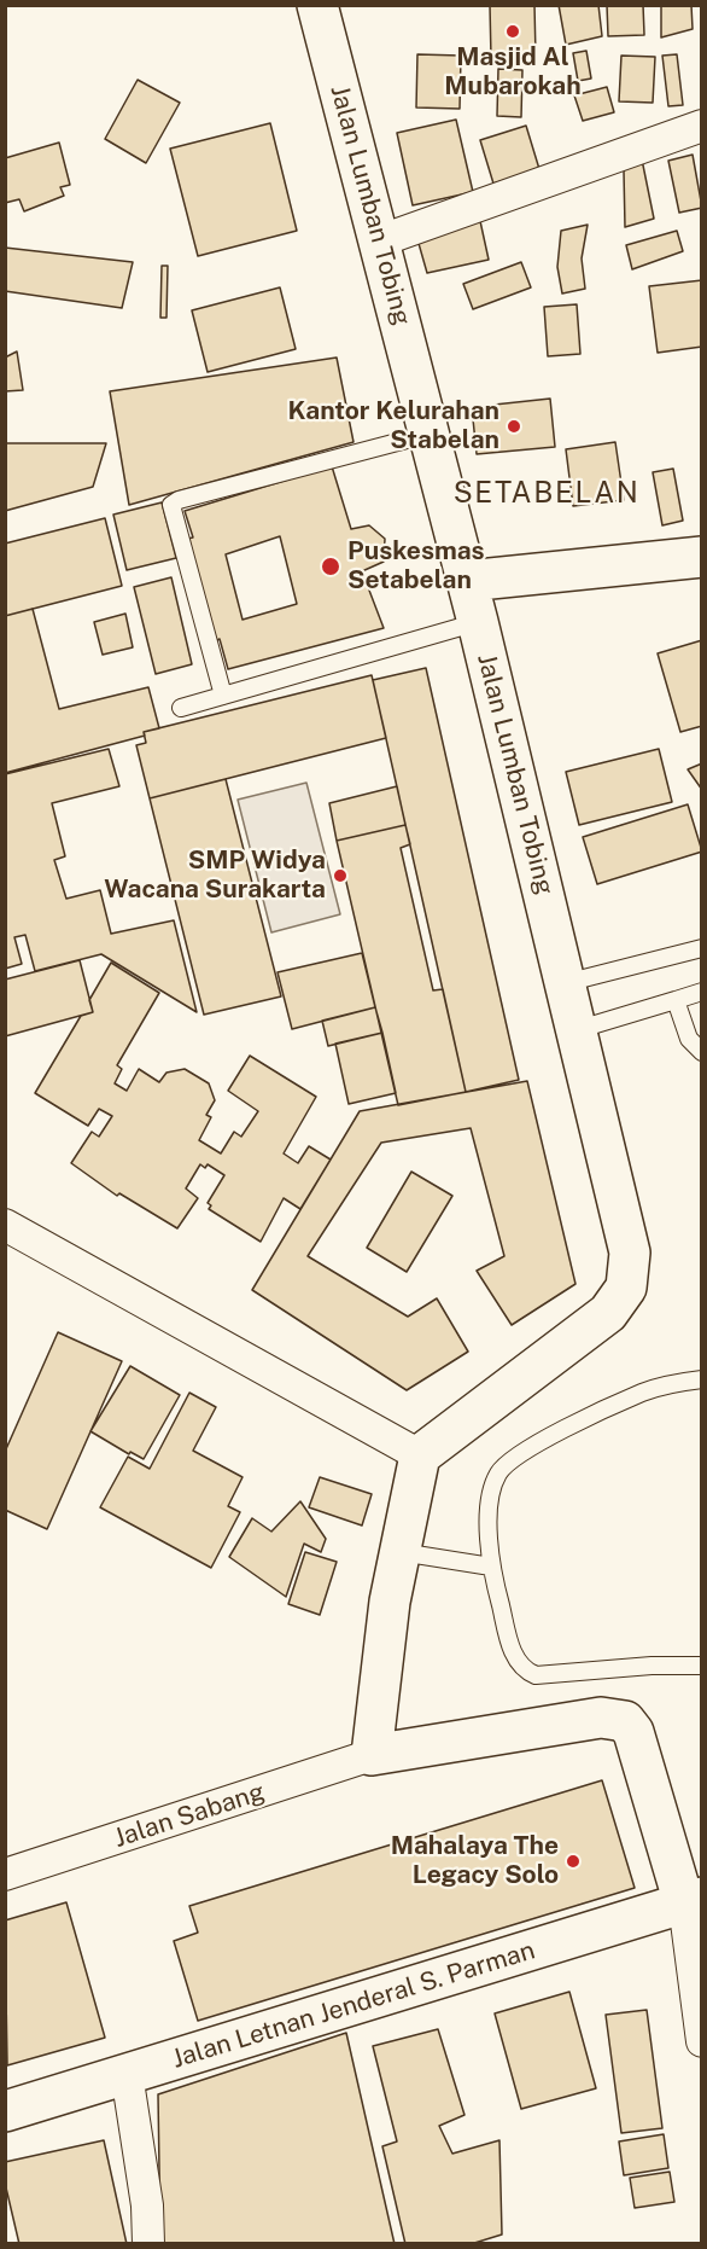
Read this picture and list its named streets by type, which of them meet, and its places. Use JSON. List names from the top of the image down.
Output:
{
  "streets": {
    "street": ["Jalan Lumban Tobing", "Jalan Sabang", "Jalan Letnan Jenderal S. Parman"]
  },
  "districts": ["SETABELAN"],
  "places": [
    "Masjid Al Mubarokah",
    "Kantor Kelurahan Stabelan",
    "Puskesmas Setabelan",
    "SMP Widya Wacana Surakarta",
    "Mahalaya The Legacy Solo"
  ]
}
